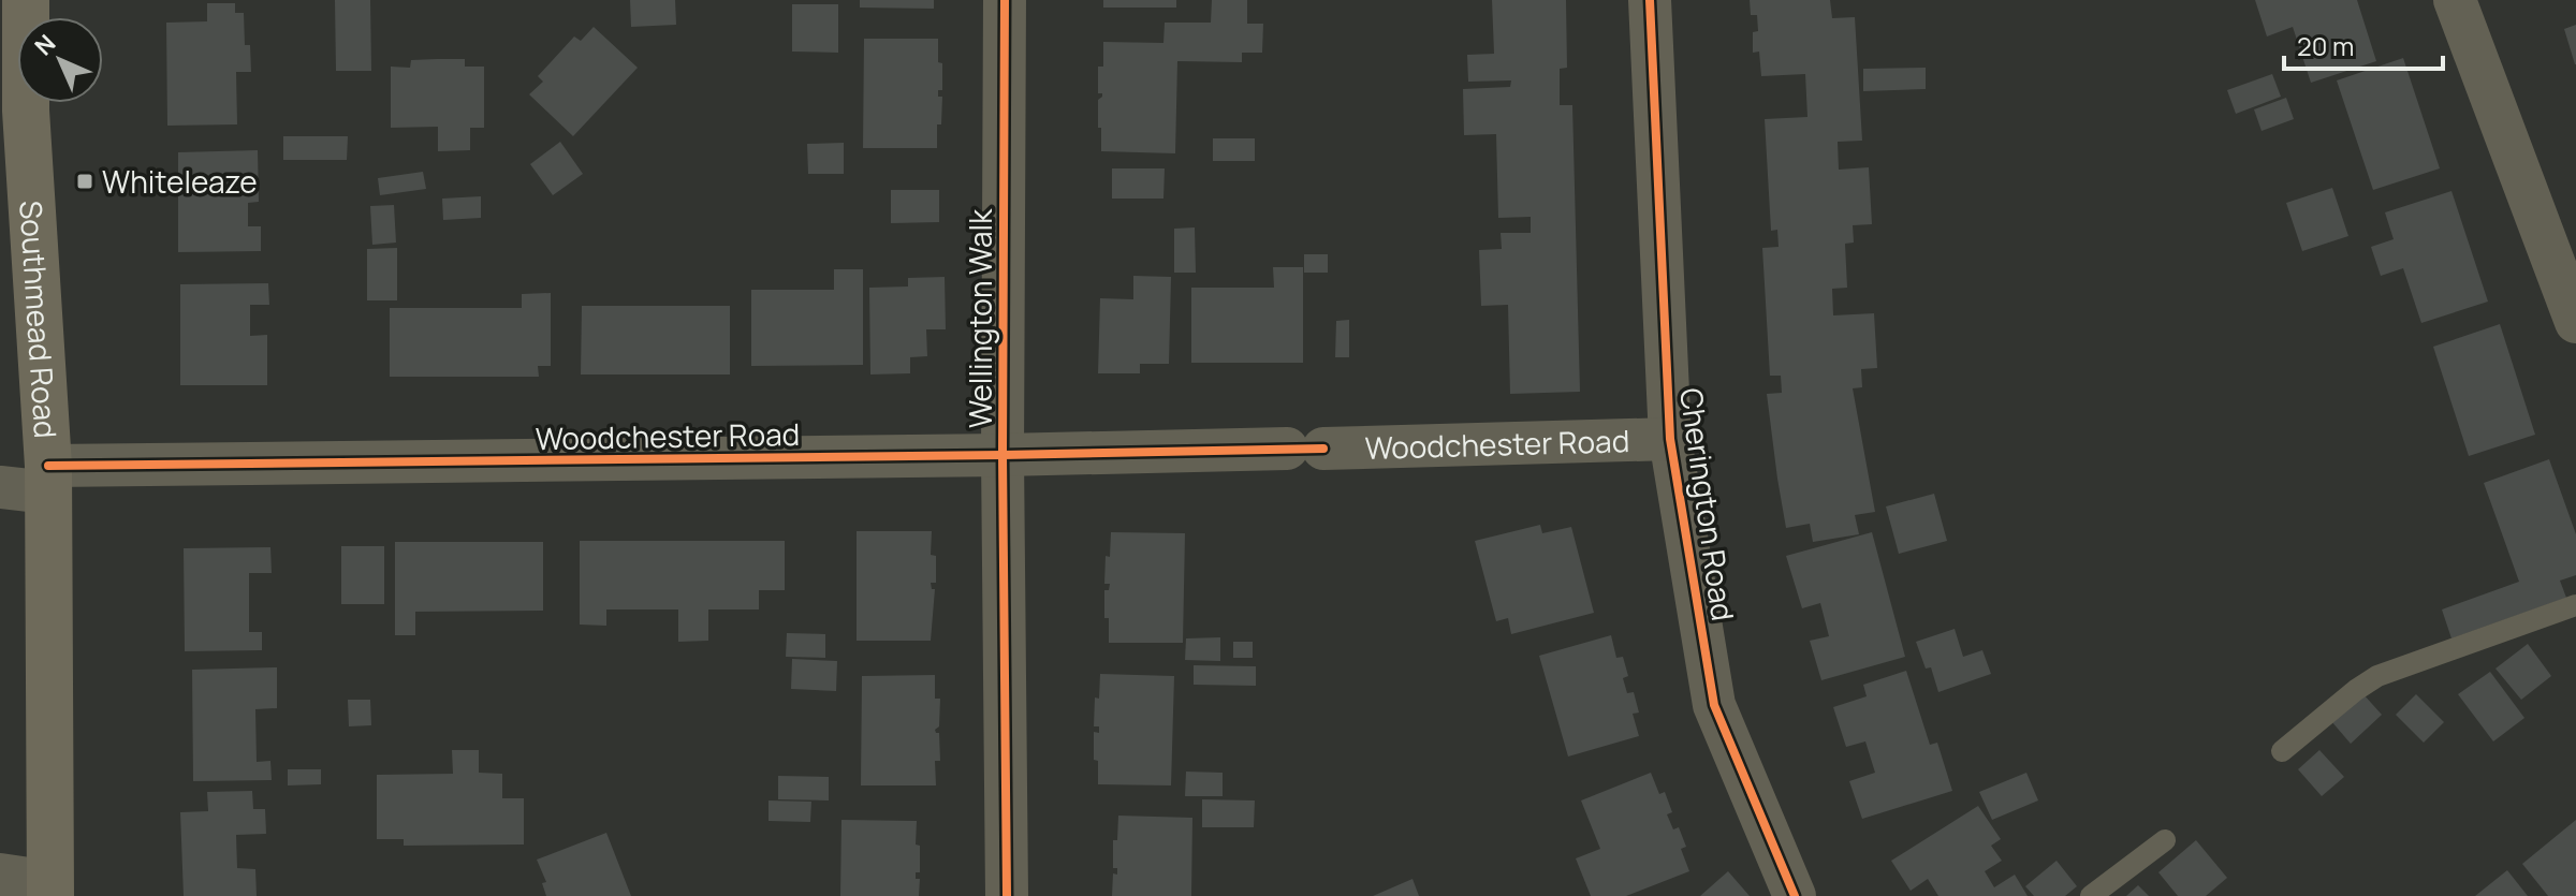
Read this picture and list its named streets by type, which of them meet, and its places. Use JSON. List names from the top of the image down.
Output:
{
  "streets": {
    "main road": ["Southmead Road"],
    "street": ["Wellington Walk", "Woodchester Road", "Cherington Road"]
  },
  "crossings": [
    ["Southmead Road", "Woodchester Road"],
    ["Wellington Walk", "Woodchester Road"],
    ["Woodchester Road", "Cherington Road"]
  ],
  "places": {
    "transit": ["Whiteleaze"]
  },
  "scale_bar": "20 m",
  "north": "top left"
}
